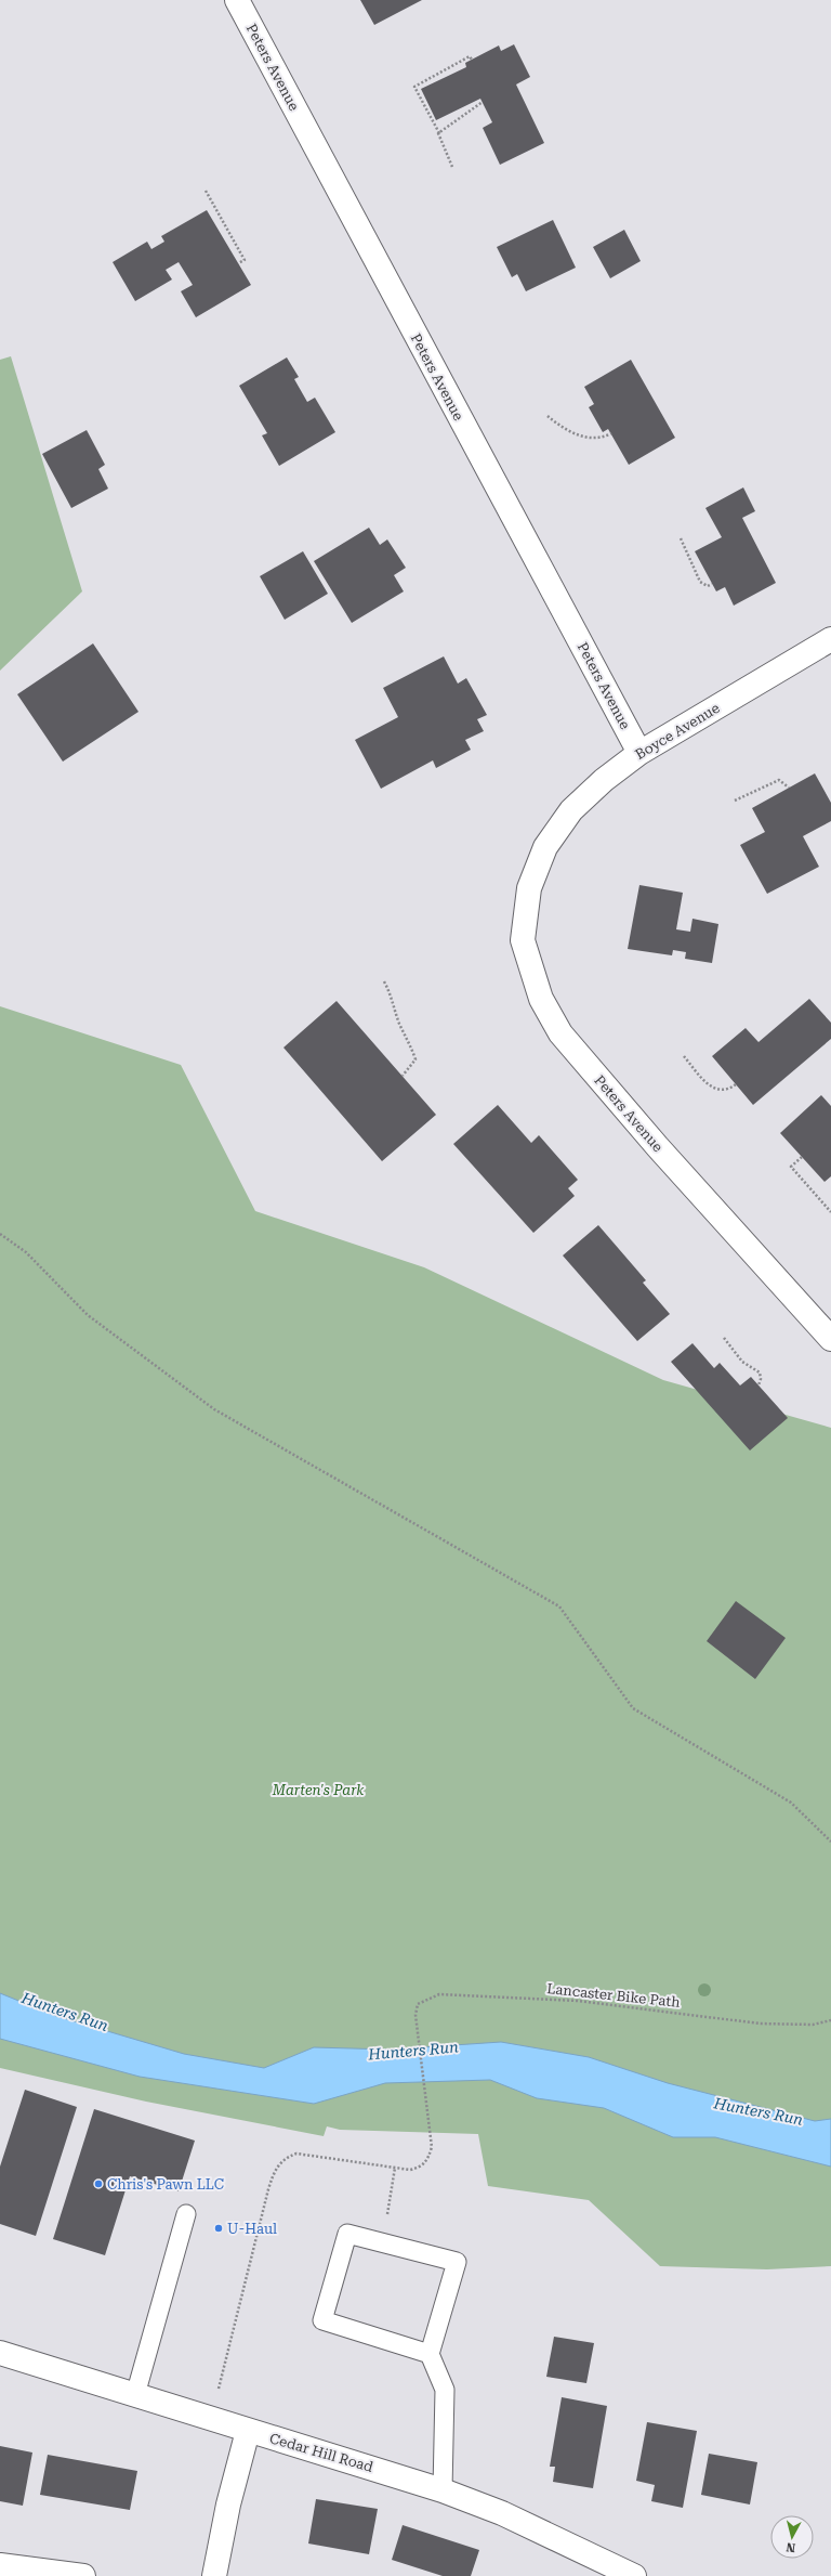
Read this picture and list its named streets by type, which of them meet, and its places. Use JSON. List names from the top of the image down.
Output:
{
  "streets": {
    "street": ["Peters Avenue", "Boyce Avenue", "Cedar Hill Road"],
    "path": ["Lancaster Bike Path"]
  },
  "crossings": [
    ["Peters Avenue", "Boyce Avenue"]
  ],
  "water": ["Hunters Run"],
  "parks": ["Marten's Park"],
  "places": ["Chris's Pawn LLC", "U-Haul"],
  "north": "bottom"
}
